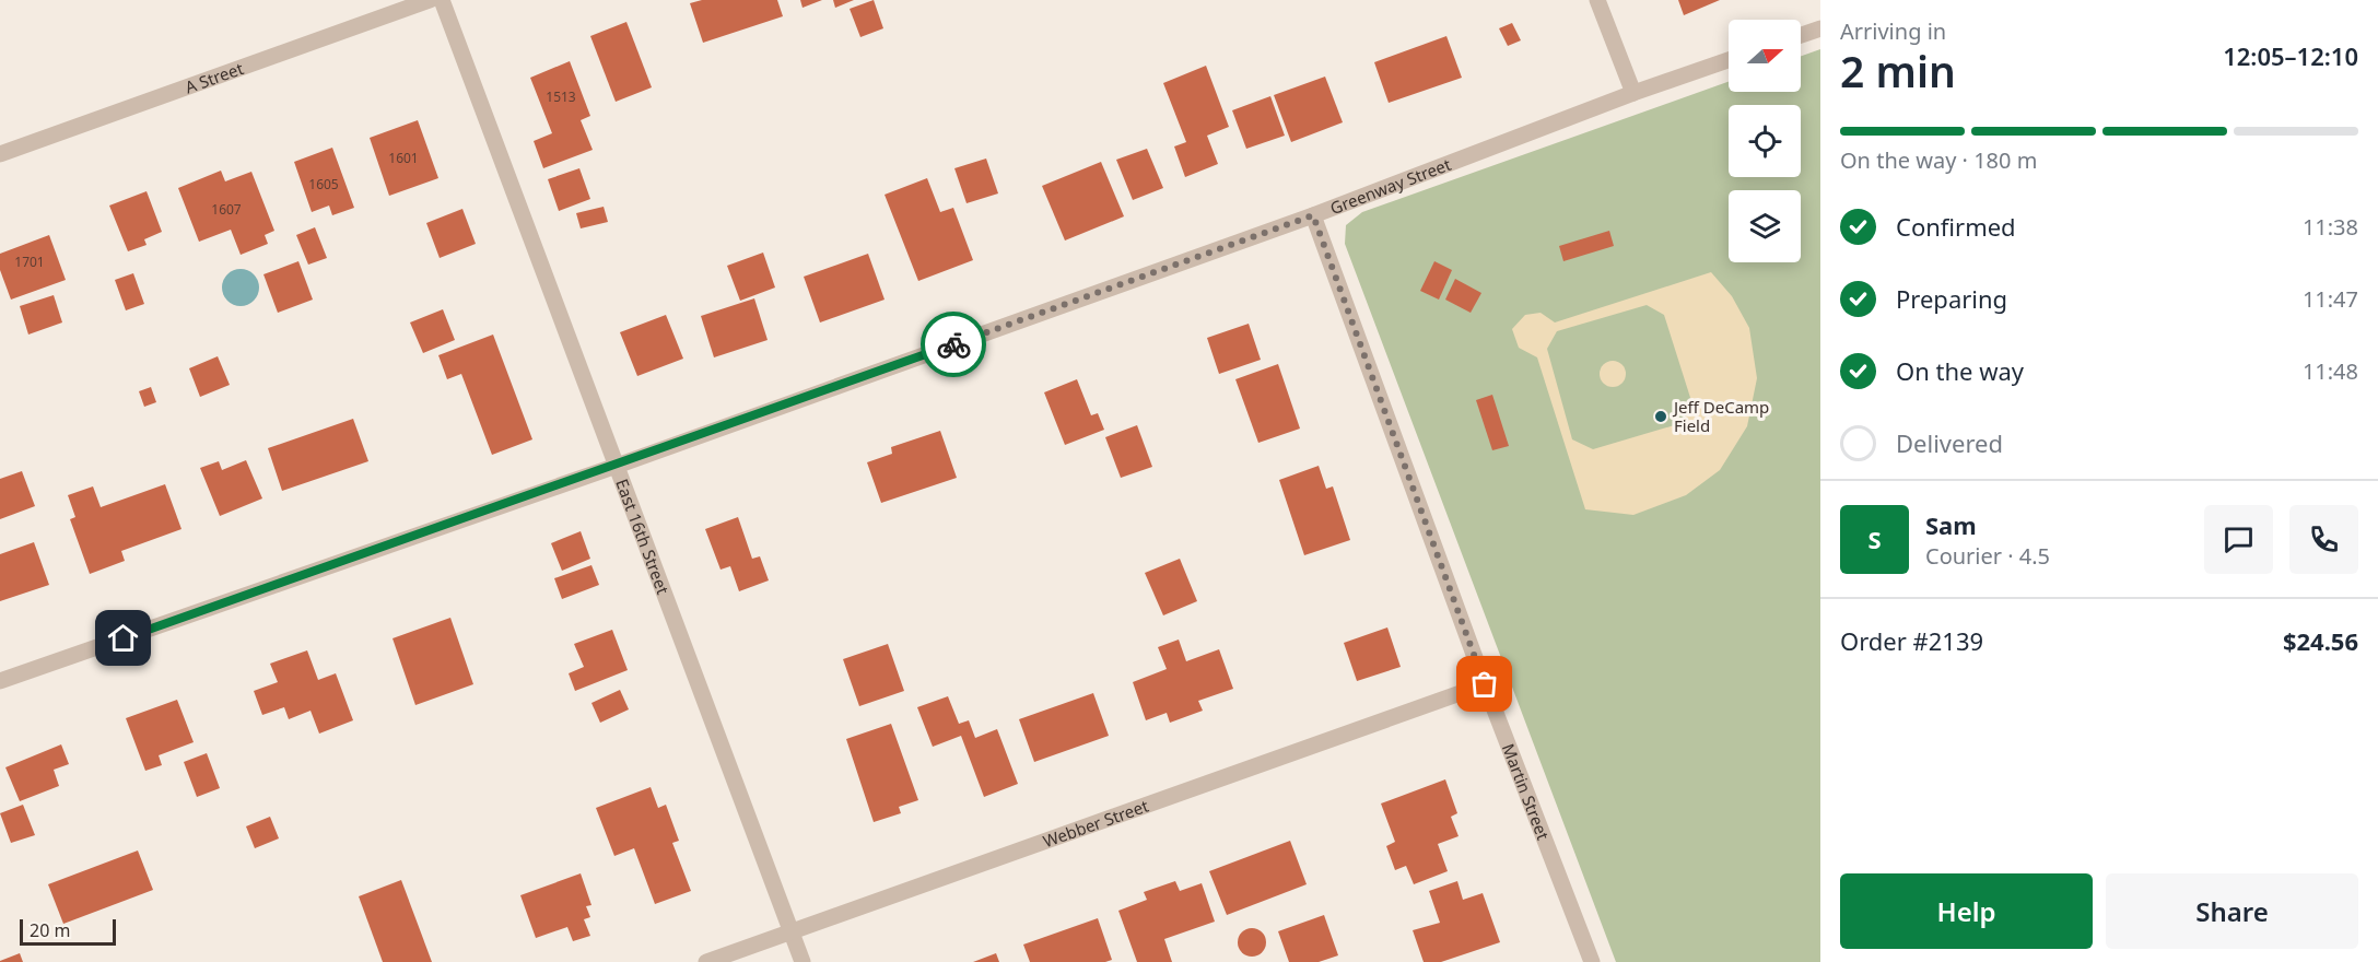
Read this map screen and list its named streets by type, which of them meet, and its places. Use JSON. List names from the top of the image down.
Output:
{
  "streets": {
    "street": [
      "A Street",
      "Greenway Street",
      "East 16th Street",
      "Martin Street",
      "Webber Street"
    ]
  },
  "crossings": [
    ["Greenway Street", "East 16th Street"],
    ["Greenway Street", "Martin Street"],
    ["East 16th Street", "Webber Street"],
    ["Martin Street", "Webber Street"]
  ],
  "places": ["Jeff DeCamp Field"],
  "house_numbers": [
    "1513",
    "1601",
    "1605",
    "1607",
    "1701"
  ],
  "scale_bar": "20 m",
  "north": "right",
  "page": {
    "heading": ["2 min", "Arriving in", "12:05–12:10"],
    "panel": [
      "Sam",
      "Courier · 4.5",
      "Order #2139",
      "$24.56"
    ],
    "bar": "On the way · 180 m",
    "list": [
      ["Confirmed", "11:38"],
      ["Preparing", "11:47"],
      ["On the way", "11:48"],
      "Delivered"
    ],
    "round": "S",
    "buttons": ["Help", "Share"],
    "scale": "20 m"
  }
}
